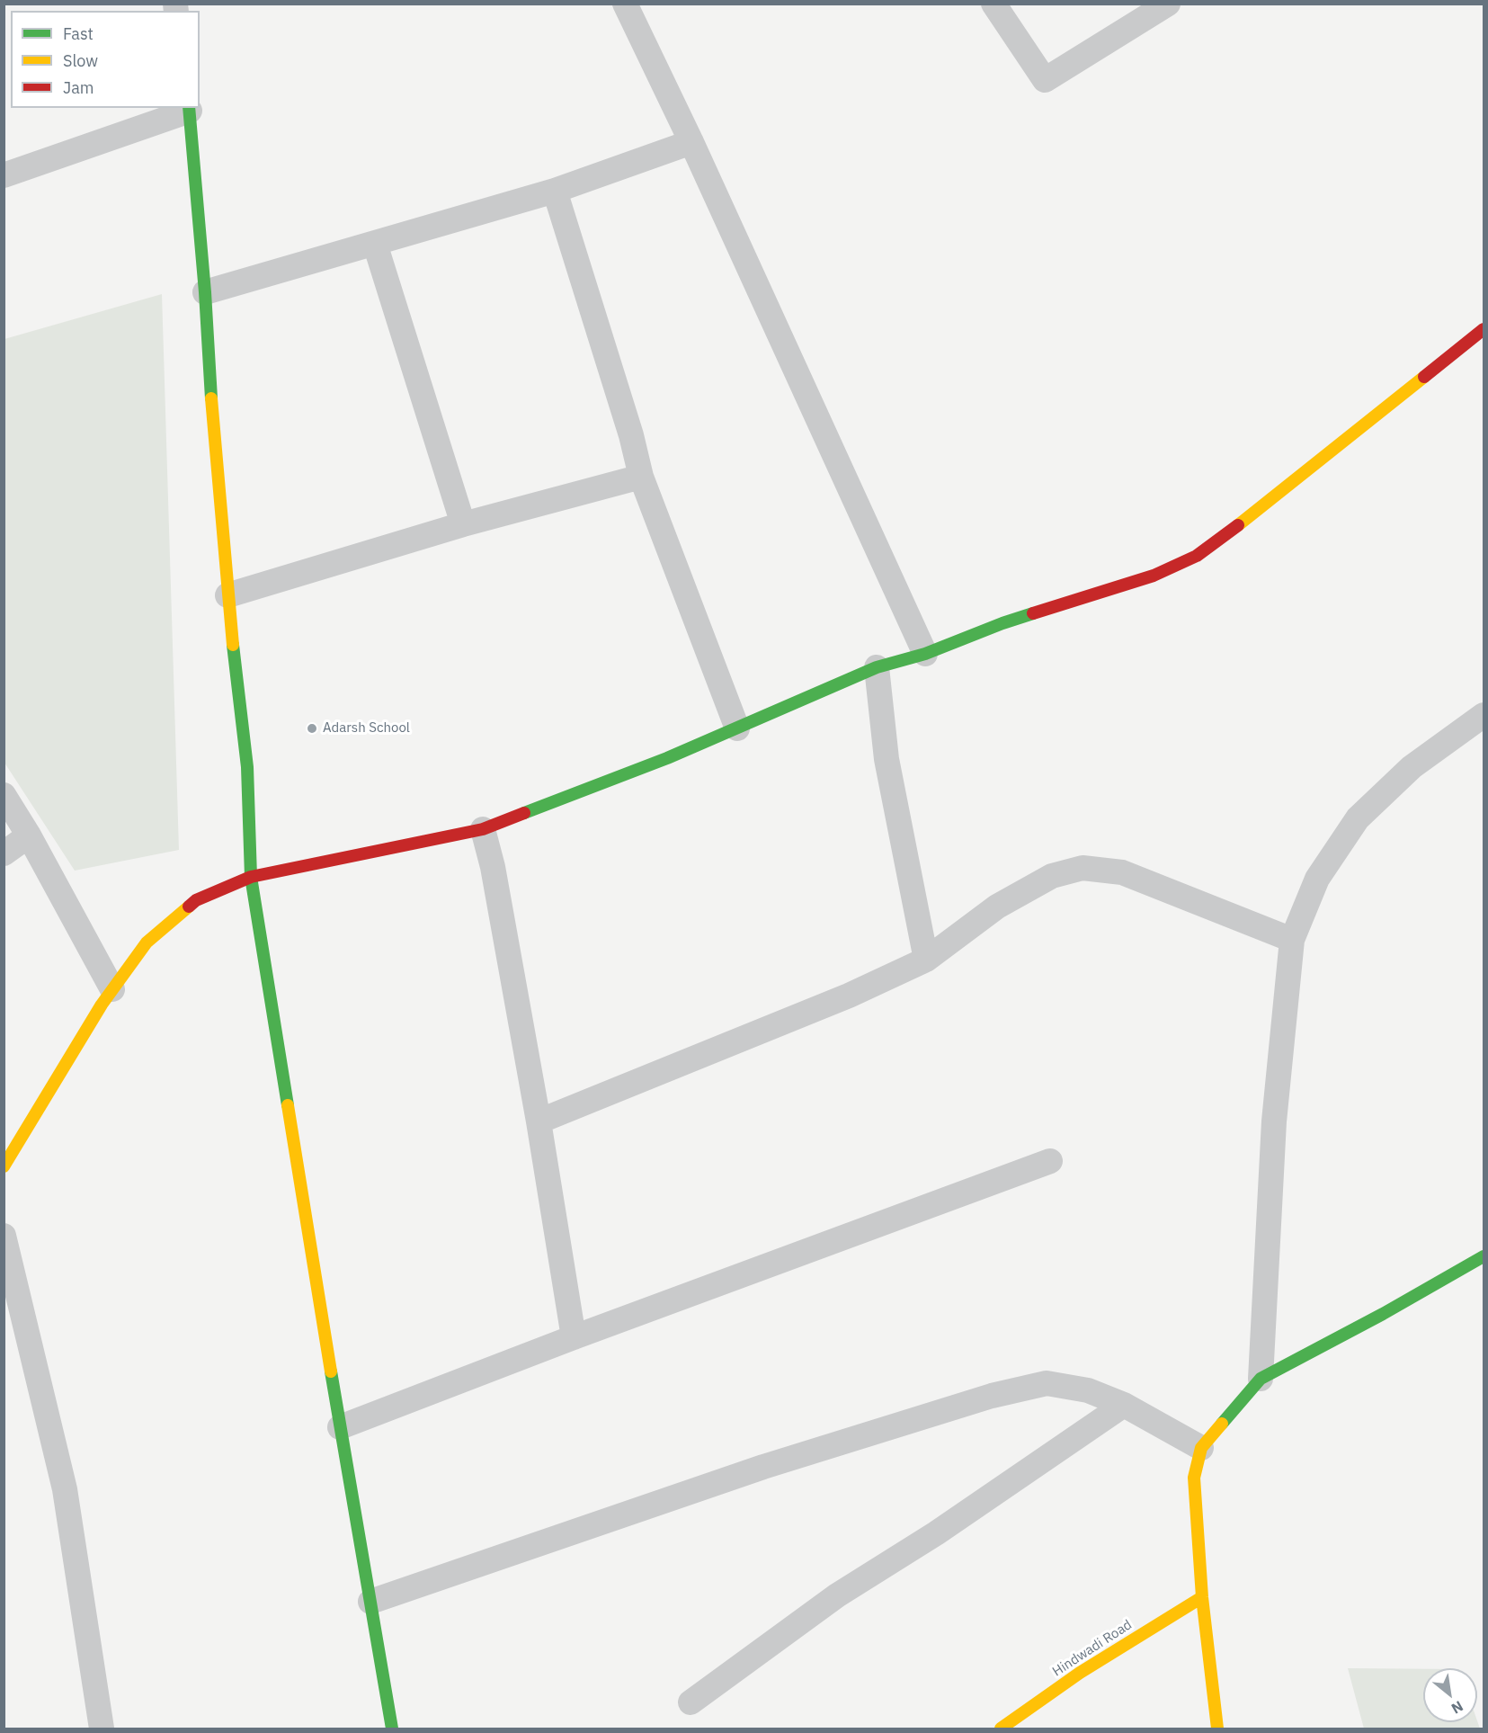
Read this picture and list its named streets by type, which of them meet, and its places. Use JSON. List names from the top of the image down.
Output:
{
  "streets": {
    "street": ["Hindwadi Road"]
  },
  "places": ["Adarsh School"],
  "legend": ["Fast", "Slow", "Jam"],
  "north": "bottom right"
}
